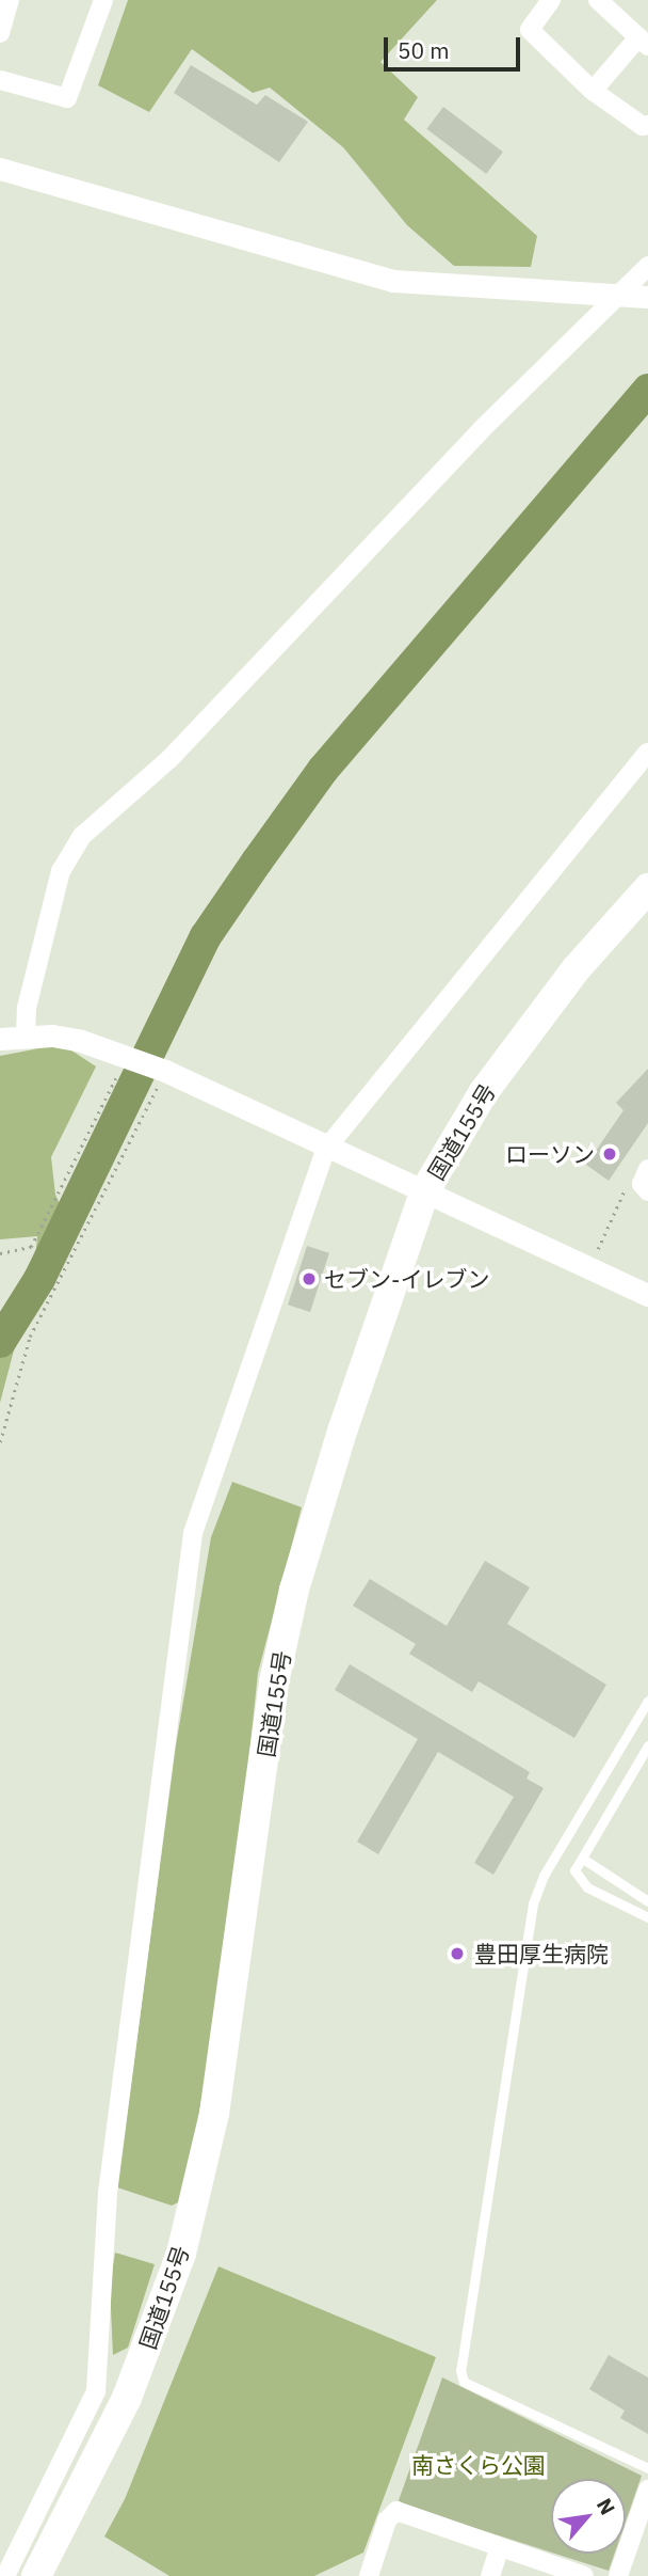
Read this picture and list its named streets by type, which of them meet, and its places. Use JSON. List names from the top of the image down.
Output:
{
  "streets": {
    "highway": ["国道155号"]
  },
  "parks": ["南さくら公園"],
  "places": ["ローソン", "セブン-イレブン", "豊田厚生病院"],
  "scale_bar": "50 m",
  "north": "top right"
}
